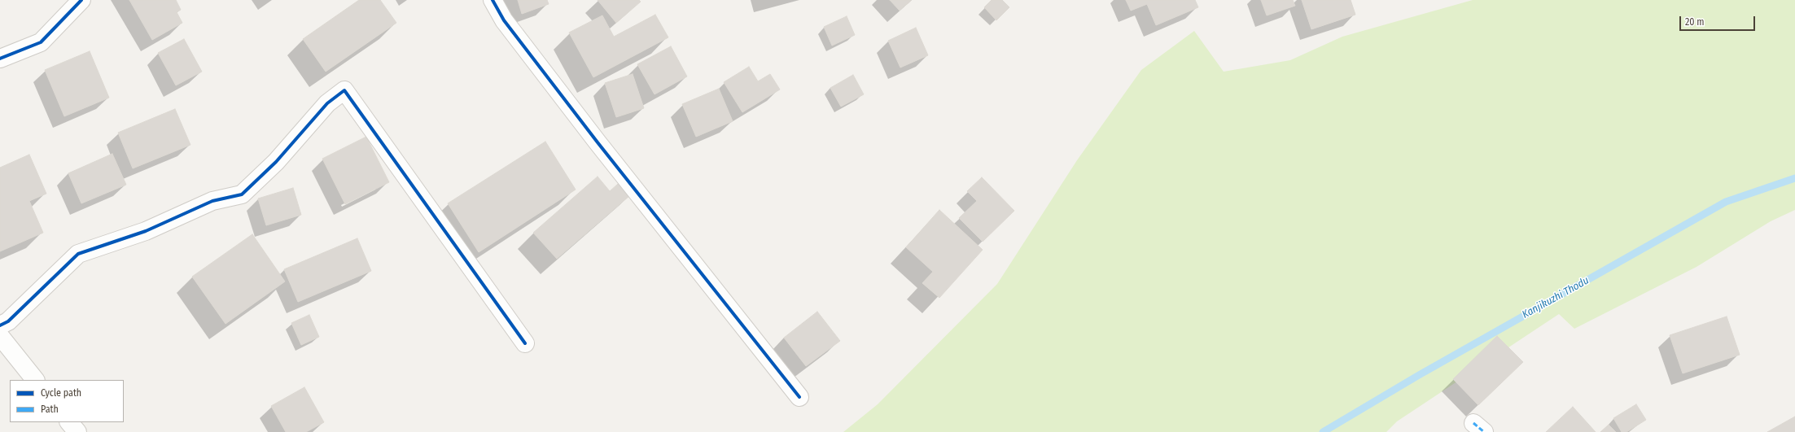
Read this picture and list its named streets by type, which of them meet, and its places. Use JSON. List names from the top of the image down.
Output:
{
  "water": ["Kanjikuzhi Thodu"],
  "legend": ["Cycle path", "Path"],
  "scale_bar": "20 m"
}
